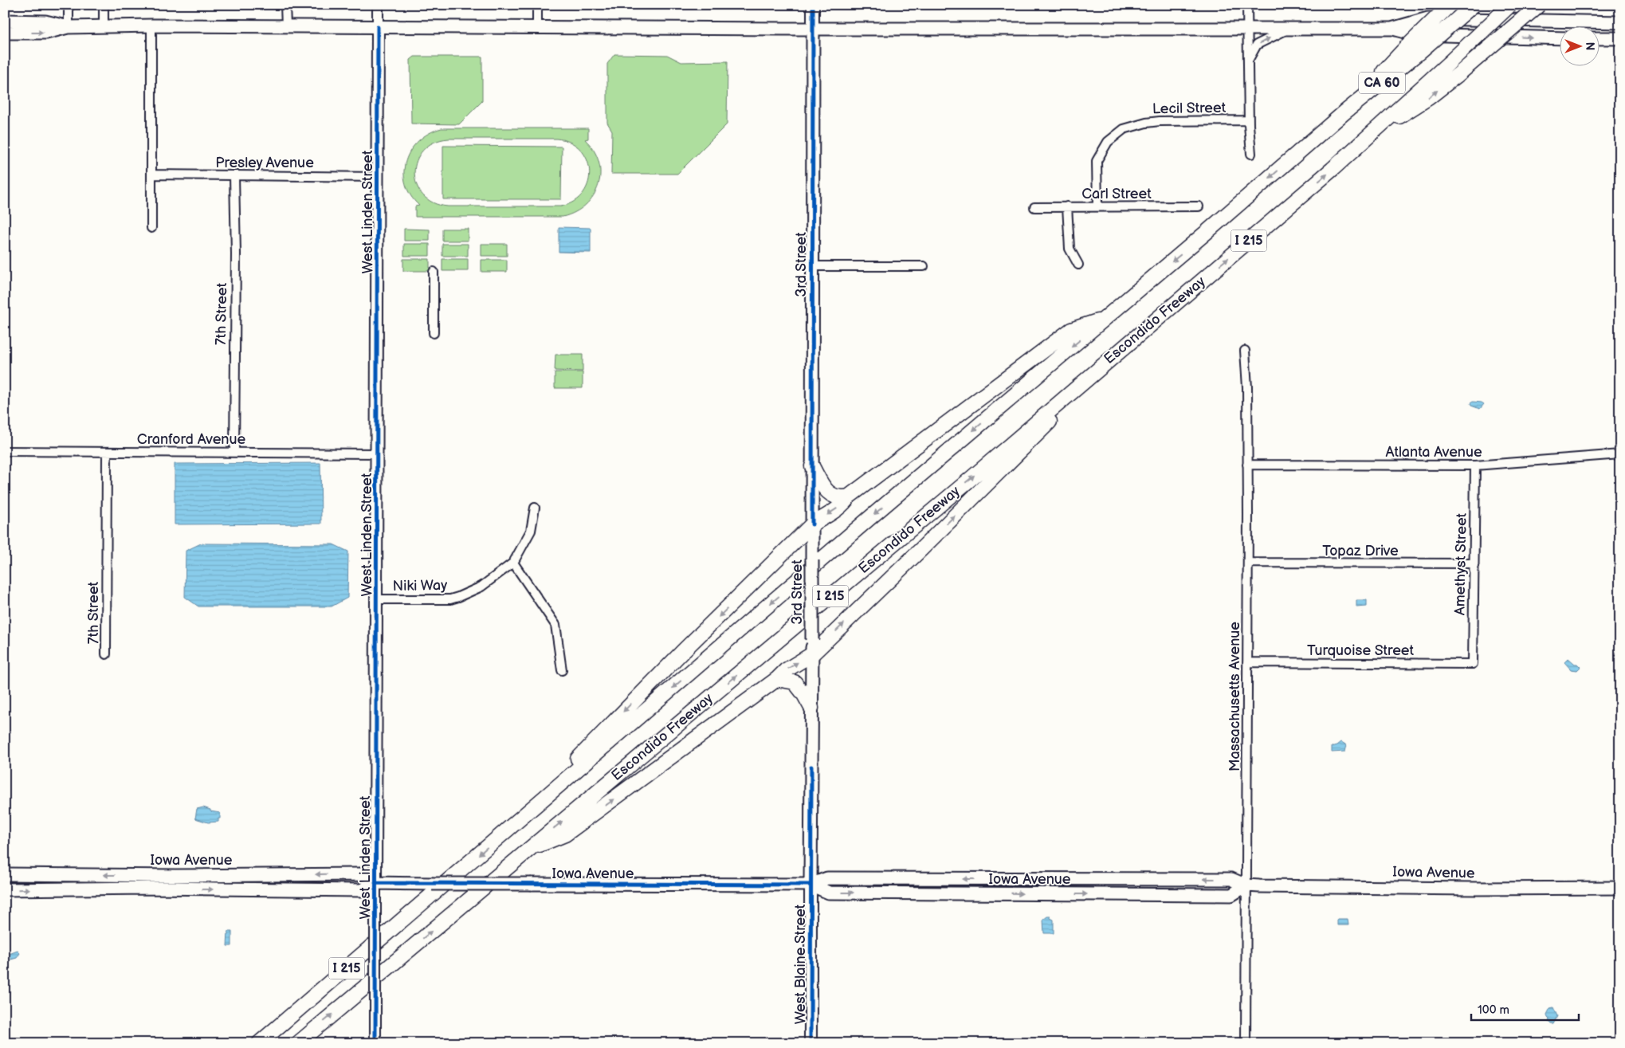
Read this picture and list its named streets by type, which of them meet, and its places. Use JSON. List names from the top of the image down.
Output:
{
  "streets": {
    "highway": ["CA 60", "I 215", "Escondido Freeway"],
    "main road": [
      "West Linden Street",
      "3rd Street",
      "Iowa Avenue",
      "West Blaine Street"
    ],
    "street": [
      "Lecil Street",
      "Presley Avenue",
      "Carl Street",
      "7th Street",
      "Cranford Avenue",
      "Atlanta Avenue",
      "Topaz Drive",
      "Amethyst Street",
      "Niki Way",
      "Turquoise Street",
      "Massachusetts Avenue"
    ]
  },
  "crossings": [
    ["CA 60", "I 215"],
    ["Lecil Street", "Carl Street"],
    ["Presley Avenue", "West Linden Street"],
    ["Presley Avenue", "7th Street"],
    ["West Linden Street", "Cranford Avenue"],
    ["West Linden Street", "Niki Way"],
    ["West Linden Street", "Iowa Avenue"],
    ["3rd Street", "West Blaine Street"],
    ["7th Street", "Cranford Avenue"],
    ["Atlanta Avenue", "Amethyst Street"],
    ["Atlanta Avenue", "Massachusetts Avenue"],
    ["Topaz Drive", "Amethyst Street"],
    ["Topaz Drive", "Massachusetts Avenue"],
    ["Amethyst Street", "Turquoise Street"],
    ["Turquoise Street", "Massachusetts Avenue"],
    ["Massachusetts Avenue", "Iowa Avenue"],
    ["Iowa Avenue", "West Blaine Street"]
  ],
  "scale_bar": "100 m",
  "north": "right"
}
